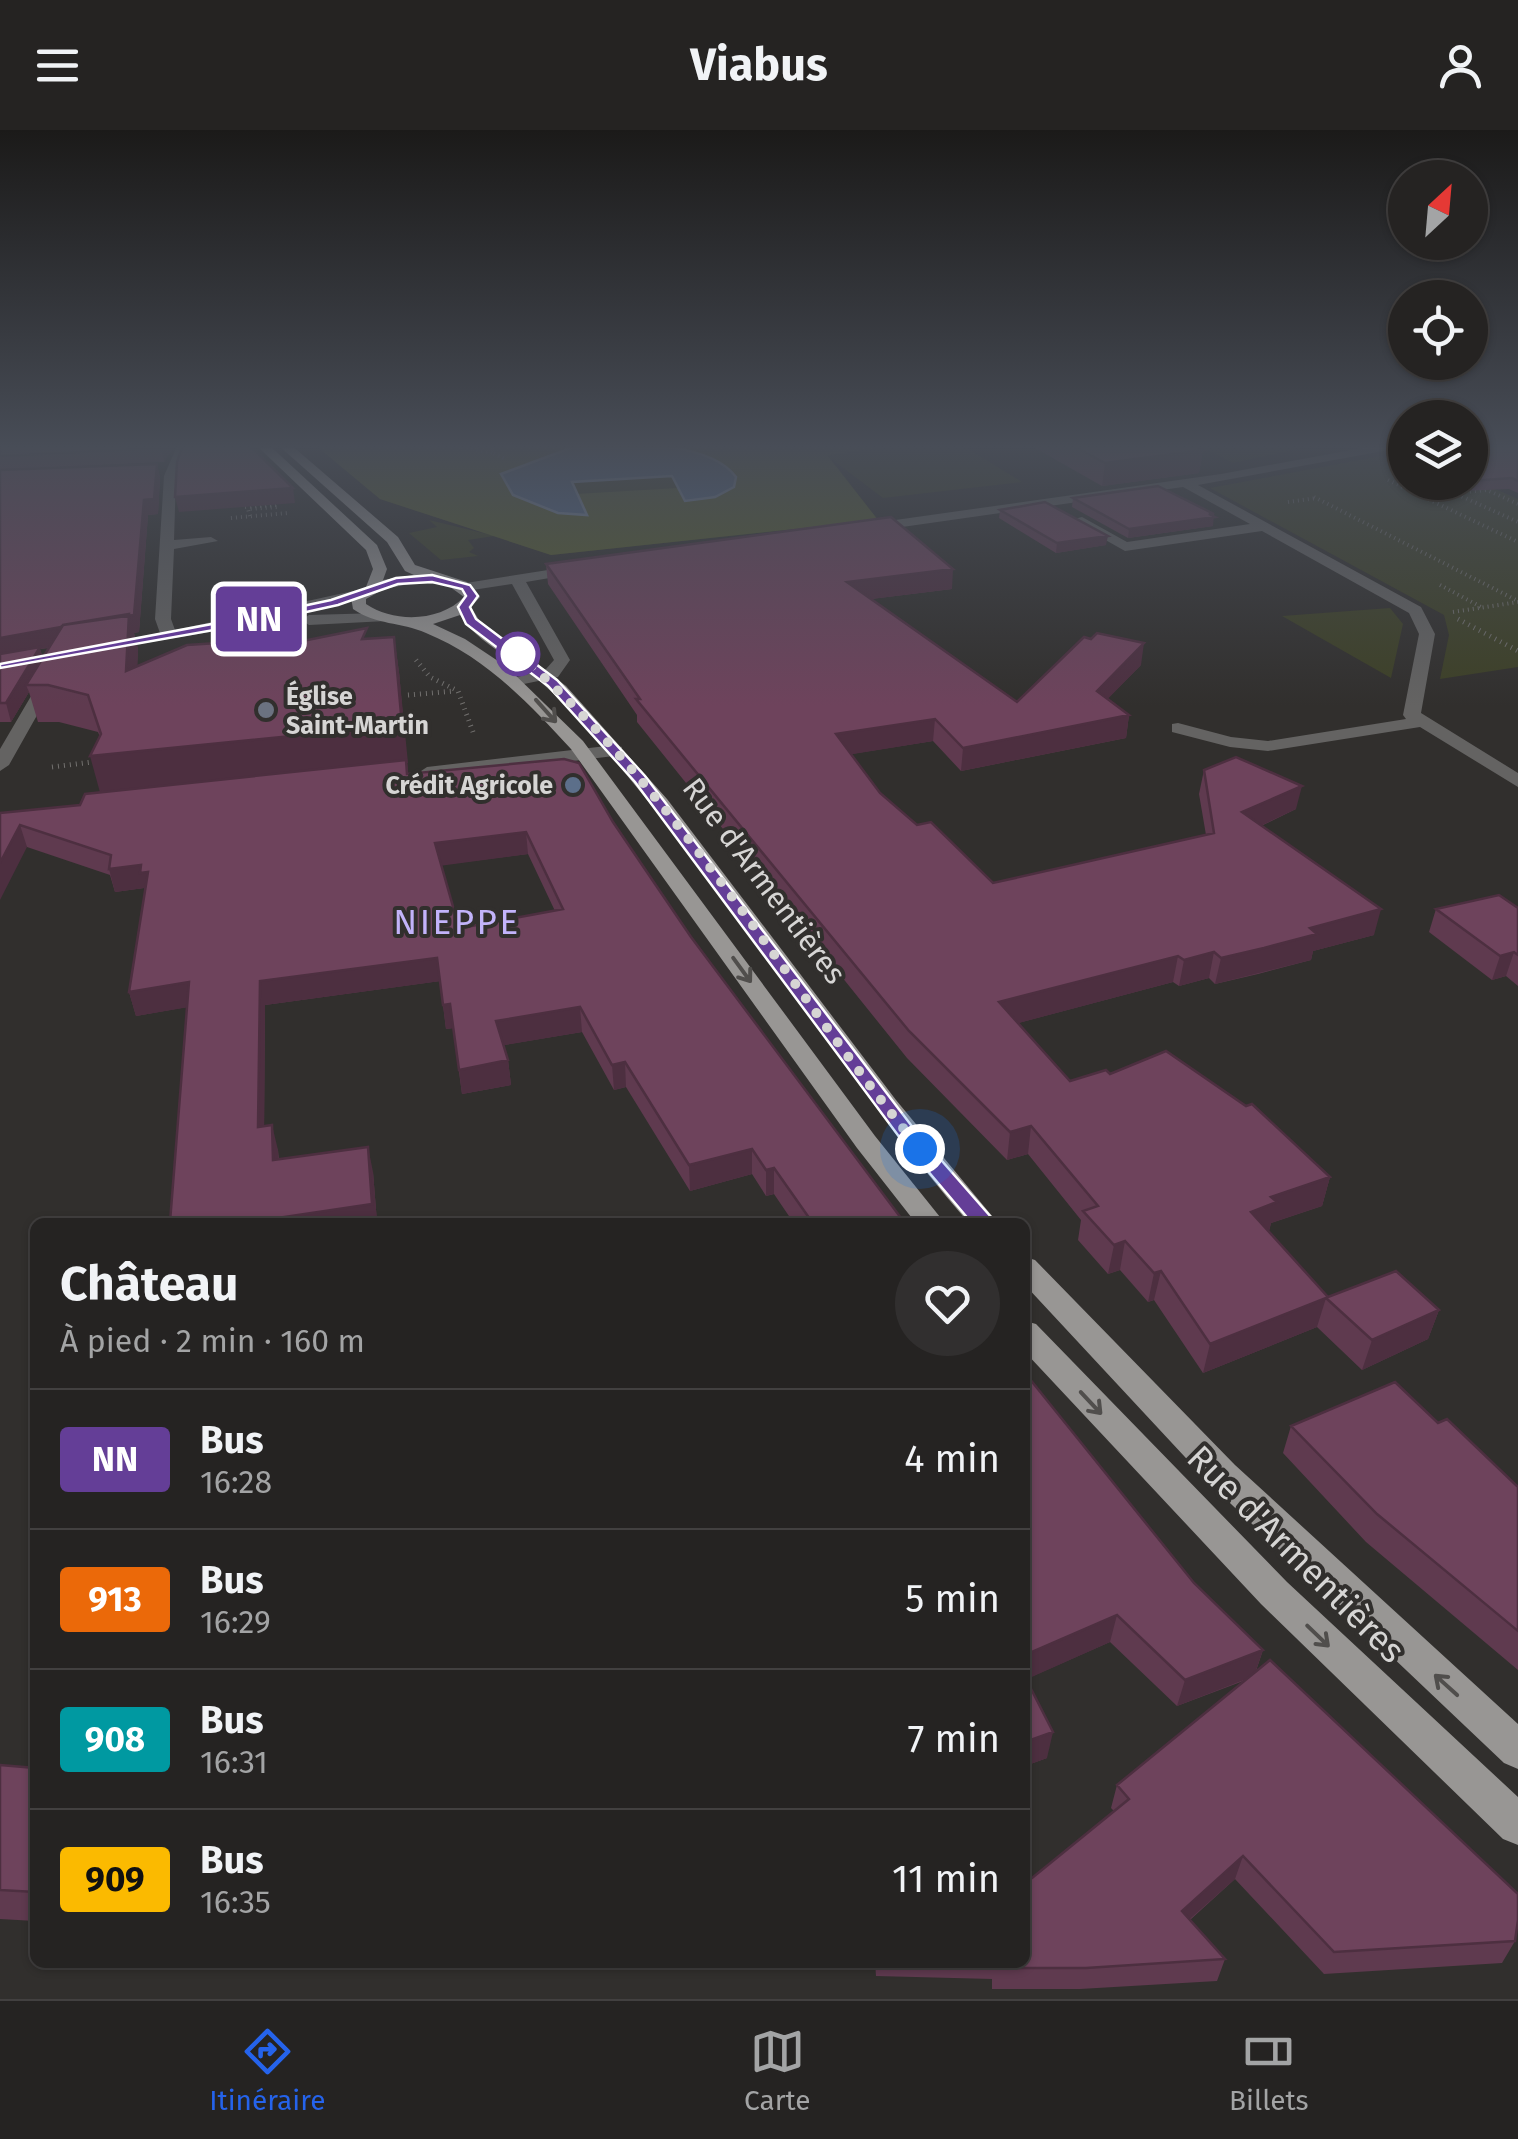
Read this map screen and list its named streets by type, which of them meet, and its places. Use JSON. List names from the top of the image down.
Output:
{
  "streets": {
    "main road": ["Rue d'Armentières"]
  },
  "districts": ["NIEPPE"],
  "places": ["Église Saint-Martin", "Crédit Agricole"],
  "lines": ["bus line NN"],
  "north": "top right",
  "page": {
    "header": "Viabus",
    "on_map": "NN",
    "heading": ["Château", "À pied · 2 min · 160 m"],
    "list": [
      {
        "mark": "NN",
        "name": "Bus",
        "note": "16:28",
        "value": "4 min"
      },
      {
        "mark": "913",
        "name": "Bus",
        "note": "16:29",
        "value": "5 min"
      },
      {
        "mark": "908",
        "name": "Bus",
        "note": "16:31",
        "value": "7 min"
      },
      {
        "mark": "909",
        "name": "Bus",
        "note": "16:35",
        "value": "11 min"
      }
    ],
    "tabs": ["Itinéraire", "Carte", "Billets"]
  }
}
